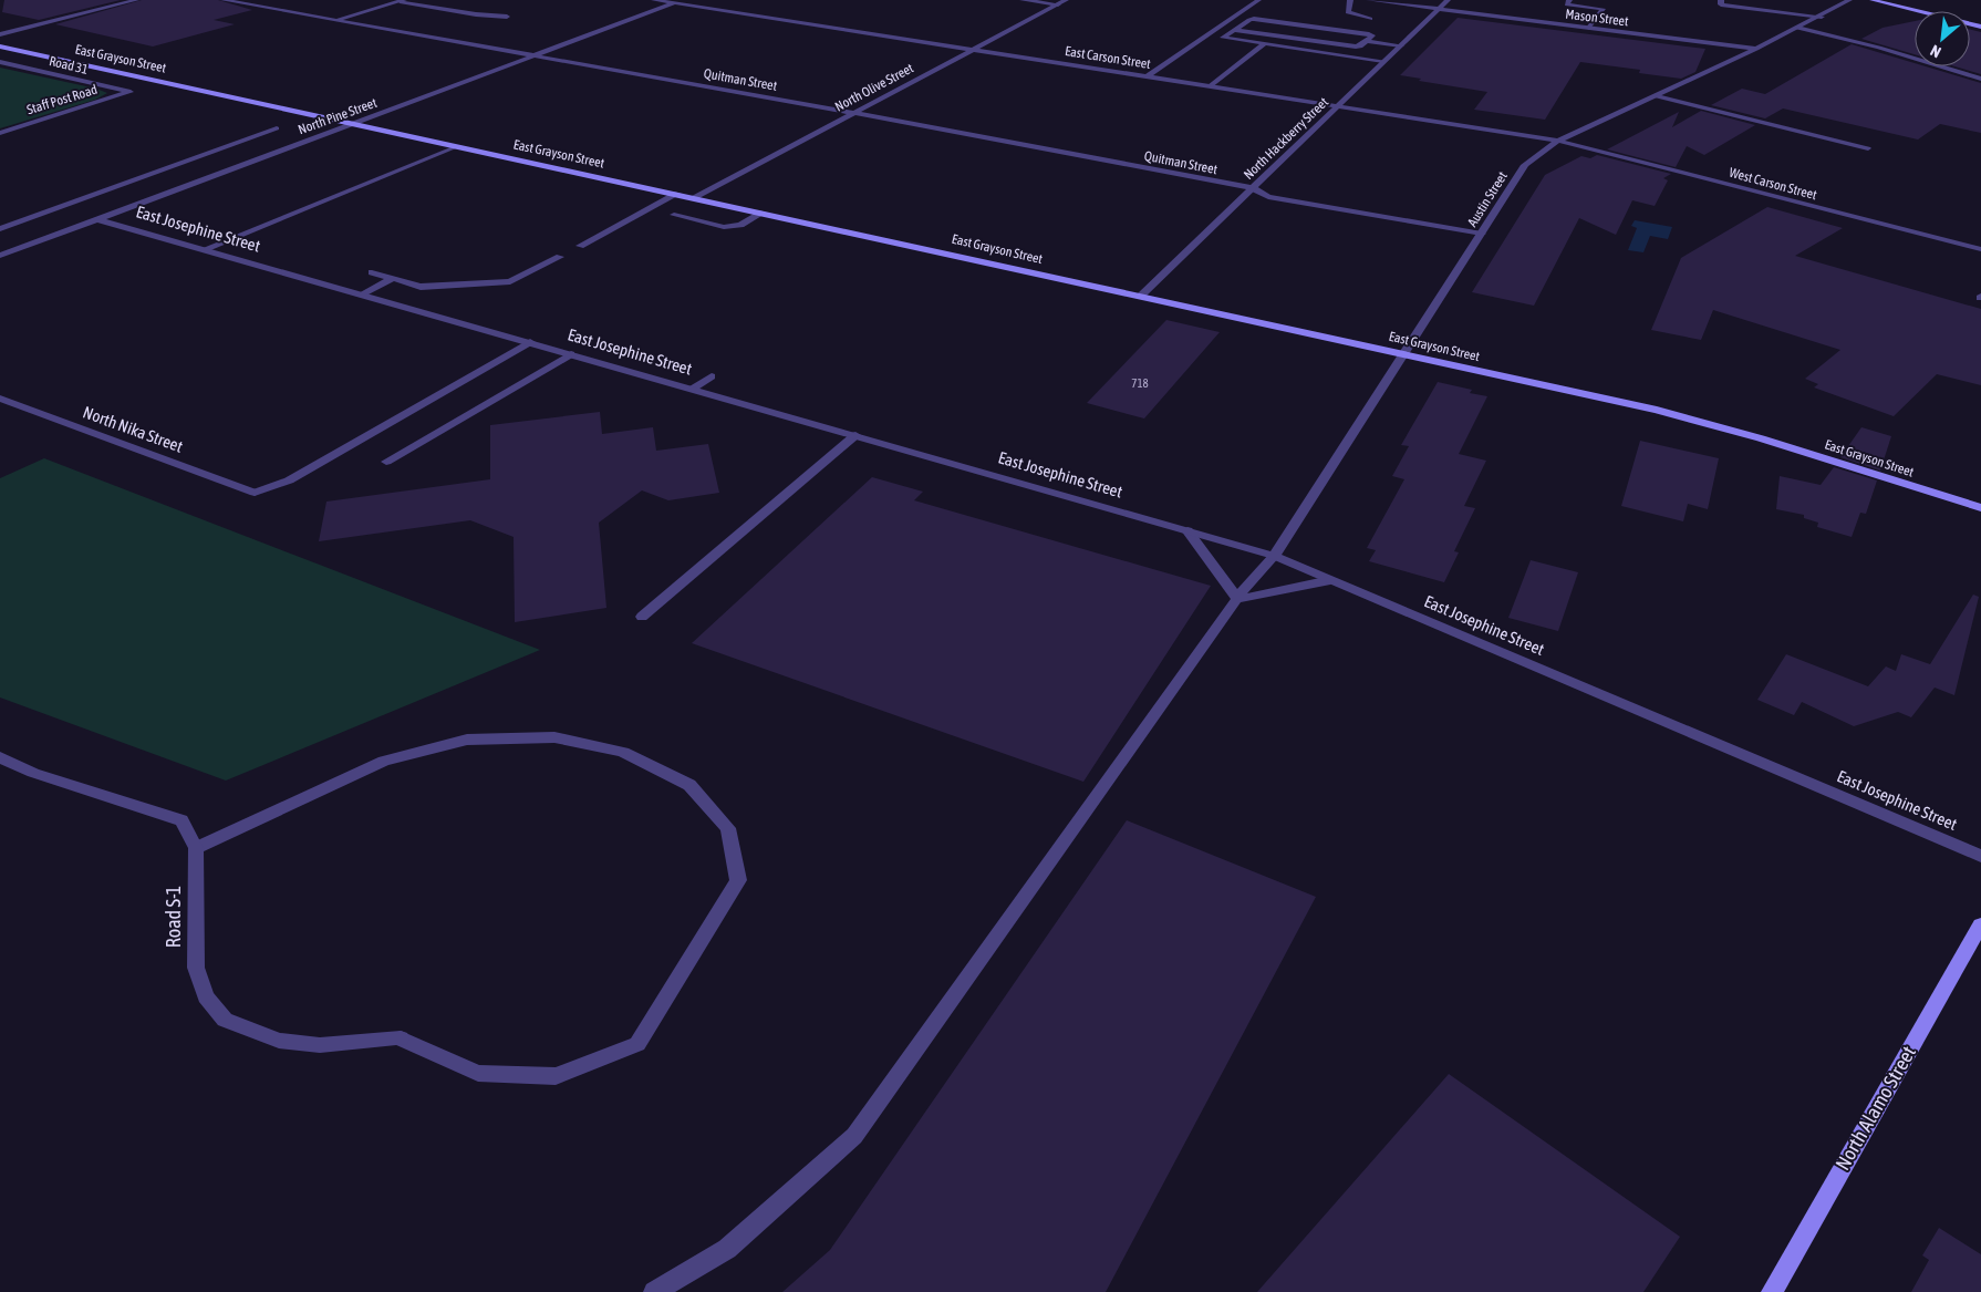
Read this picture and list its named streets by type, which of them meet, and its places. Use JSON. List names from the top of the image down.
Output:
{
  "streets": {
    "street": [
      "Mason Street",
      "East Carson Street",
      "East Grayson Street",
      "Road 31",
      "Quitman Street",
      "North Olive Street",
      "Staff Post Road",
      "North Pine Street",
      "North Hackberry Street",
      "West Carson Street",
      "Austin Street",
      "East Josephine Street",
      "North Nika Street",
      "Road S-1",
      "North Alamo Street"
    ]
  },
  "crossings": [
    ["Mason Street", "North Hackberry Street"],
    ["Mason Street", "Austin Street"],
    ["East Carson Street", "North Olive Street"],
    ["East Carson Street", "North Pine Street"],
    ["East Carson Street", "North Hackberry Street"],
    ["East Carson Street", "West Carson Street"],
    ["East Carson Street", "Austin Street"],
    ["East Grayson Street", "North Olive Street"],
    ["East Grayson Street", "North Pine Street"],
    ["East Grayson Street", "North Hackberry Street"],
    ["East Grayson Street", "Austin Street"],
    ["Road 31", "Staff Post Road"],
    ["Quitman Street", "North Olive Street"],
    ["Quitman Street", "North Pine Street"],
    ["Quitman Street", "North Hackberry Street"],
    ["Quitman Street", "Austin Street"],
    ["North Pine Street", "East Josephine Street"],
    ["West Carson Street", "Austin Street"],
    ["Austin Street", "East Josephine Street"],
    ["East Josephine Street", "North Nika Street"]
  ],
  "house_numbers": ["718"],
  "north": "bottom left"
}
